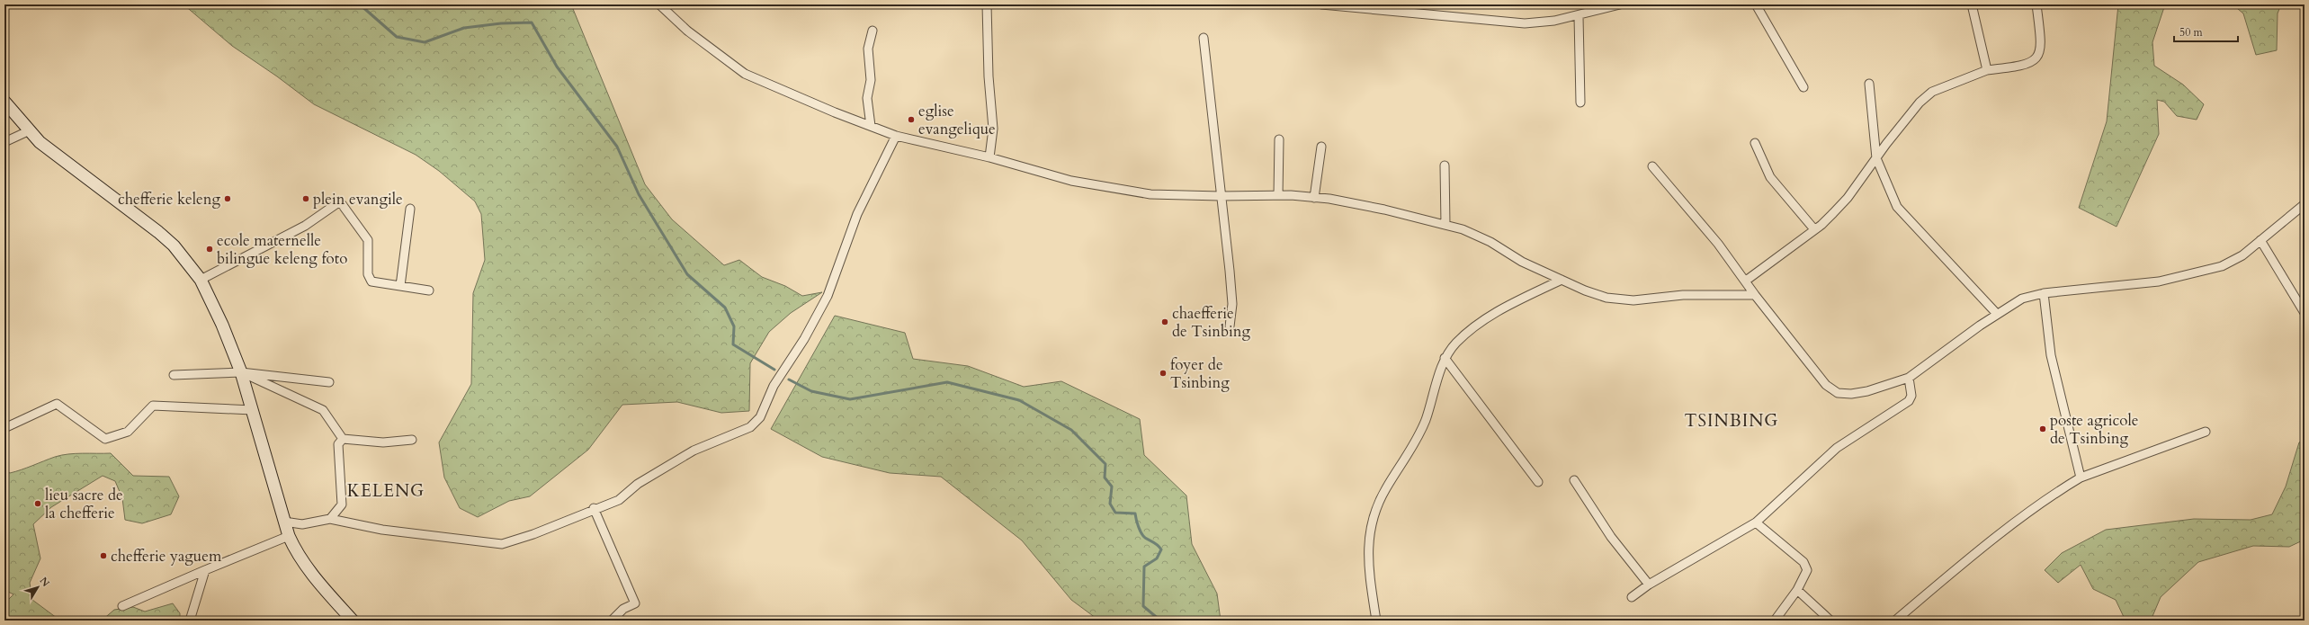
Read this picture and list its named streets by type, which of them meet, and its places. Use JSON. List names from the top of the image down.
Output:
{
  "districts": ["TSINBING", "KELENG"],
  "places": [
    "eglise evangelique",
    "chefferie keleng",
    "plein evangile",
    "ecole maternelle bilingue keleng foto",
    "chaefferie de Tsinbing",
    "foyer de Tsinbing",
    "poste agricole de Tsinbing",
    "lieu sacre de la chefferie",
    "chefferie yaguem"
  ],
  "scale_bar": "50 m",
  "north": "top right"
}
